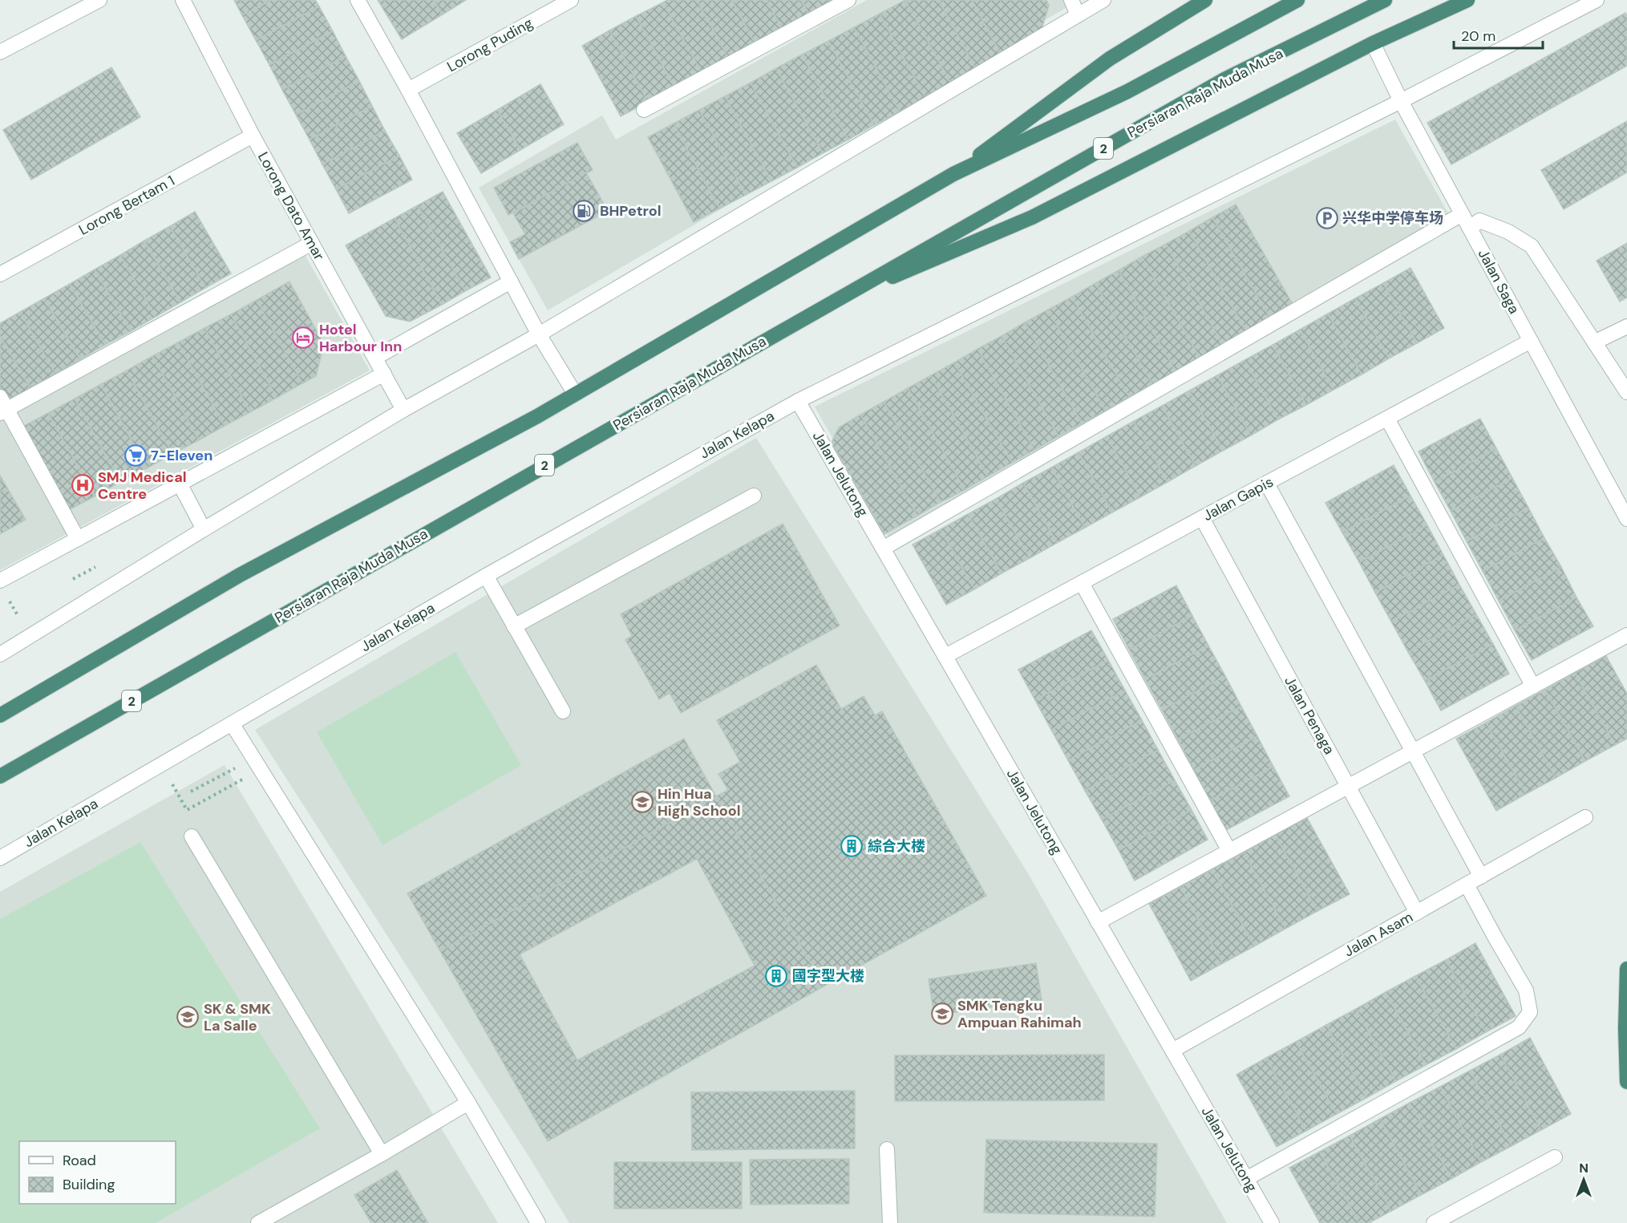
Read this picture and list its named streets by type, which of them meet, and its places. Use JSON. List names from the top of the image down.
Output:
{
  "streets": {
    "highway": ["Persiaran Raja Muda Musa", "2"],
    "street": [
      "Lorong Puding",
      "Lorong Bertam 1",
      "Lorong Dato Amar",
      "Jalan Saga",
      "Jalan Kelapa",
      "Jalan Jelutong",
      "Jalan Gapis",
      "Jalan Penaga",
      "Jalan Asam"
    ]
  },
  "crossings": [
    ["Lorong Bertam 1", "Lorong Dato Amar"],
    ["Jalan Saga", "Jalan Kelapa"],
    ["Jalan Saga", "Jalan Gapis"],
    ["Jalan Kelapa", "Jalan Jelutong"],
    ["Jalan Jelutong", "Jalan Gapis"],
    ["Jalan Jelutong", "Jalan Asam"],
    ["Jalan Gapis", "Jalan Penaga"],
    ["Jalan Penaga", "Jalan Asam"]
  ],
  "places": {
    "fuel station": ["BHPetrol"],
    "parking": ["兴华中学停车场"],
    "hotel": ["Hotel Harbour Inn"],
    "supermarket": ["7-Eleven"],
    "hospital": ["SMJ Medical Centre"],
    "school or university": ["Hin Hua High School", "SMK Tengku Ampuan Rahimah", "SK & SMK La Salle"],
    "building": ["綜合大楼", "國字型大楼"]
  },
  "legend": ["Road", "Building"],
  "scale_bar": "20 m",
  "north": "top"
}
